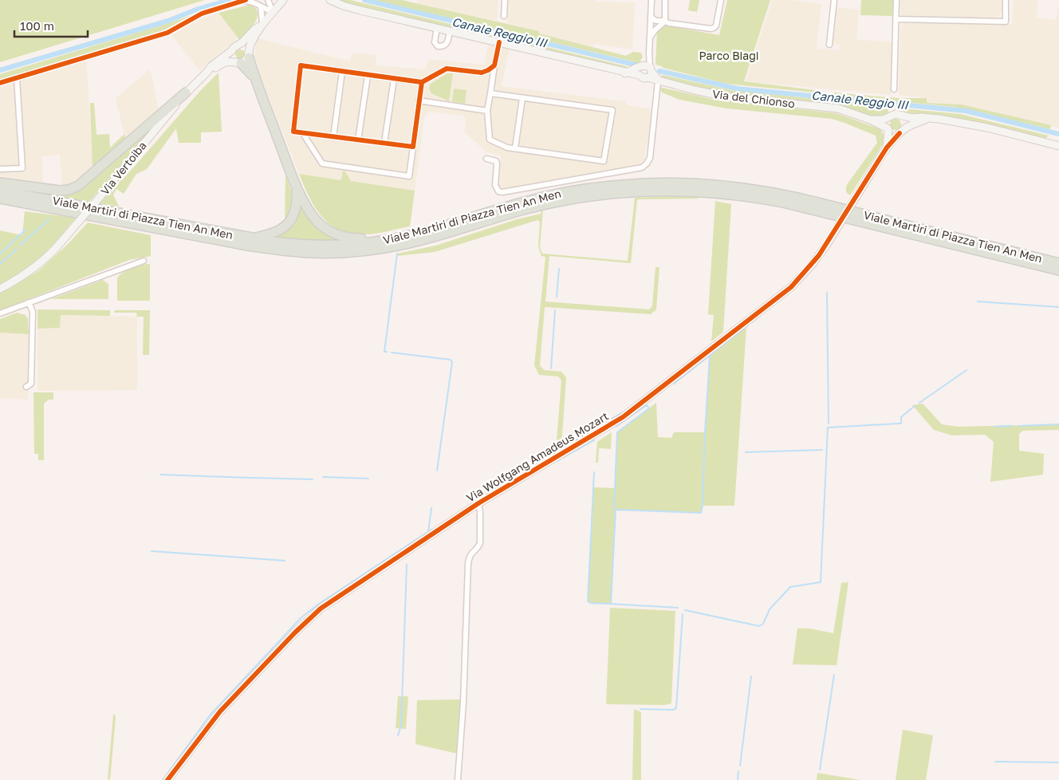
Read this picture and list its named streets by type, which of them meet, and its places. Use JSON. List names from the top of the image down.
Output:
{
  "streets": {
    "highway": ["Viale Martiri di Piazza Tien An Men"],
    "main road": ["Via del Chionso", "Via Vertoiba", "Via Wolfgang Amadeus Mozart"]
  },
  "crossings": [
    ["Via del Chionso", "Via Wolfgang Amadeus Mozart"]
  ],
  "water": ["Canale Reggio III"],
  "parks": ["Parco Biagi"],
  "scale_bar": "100 m"
}
